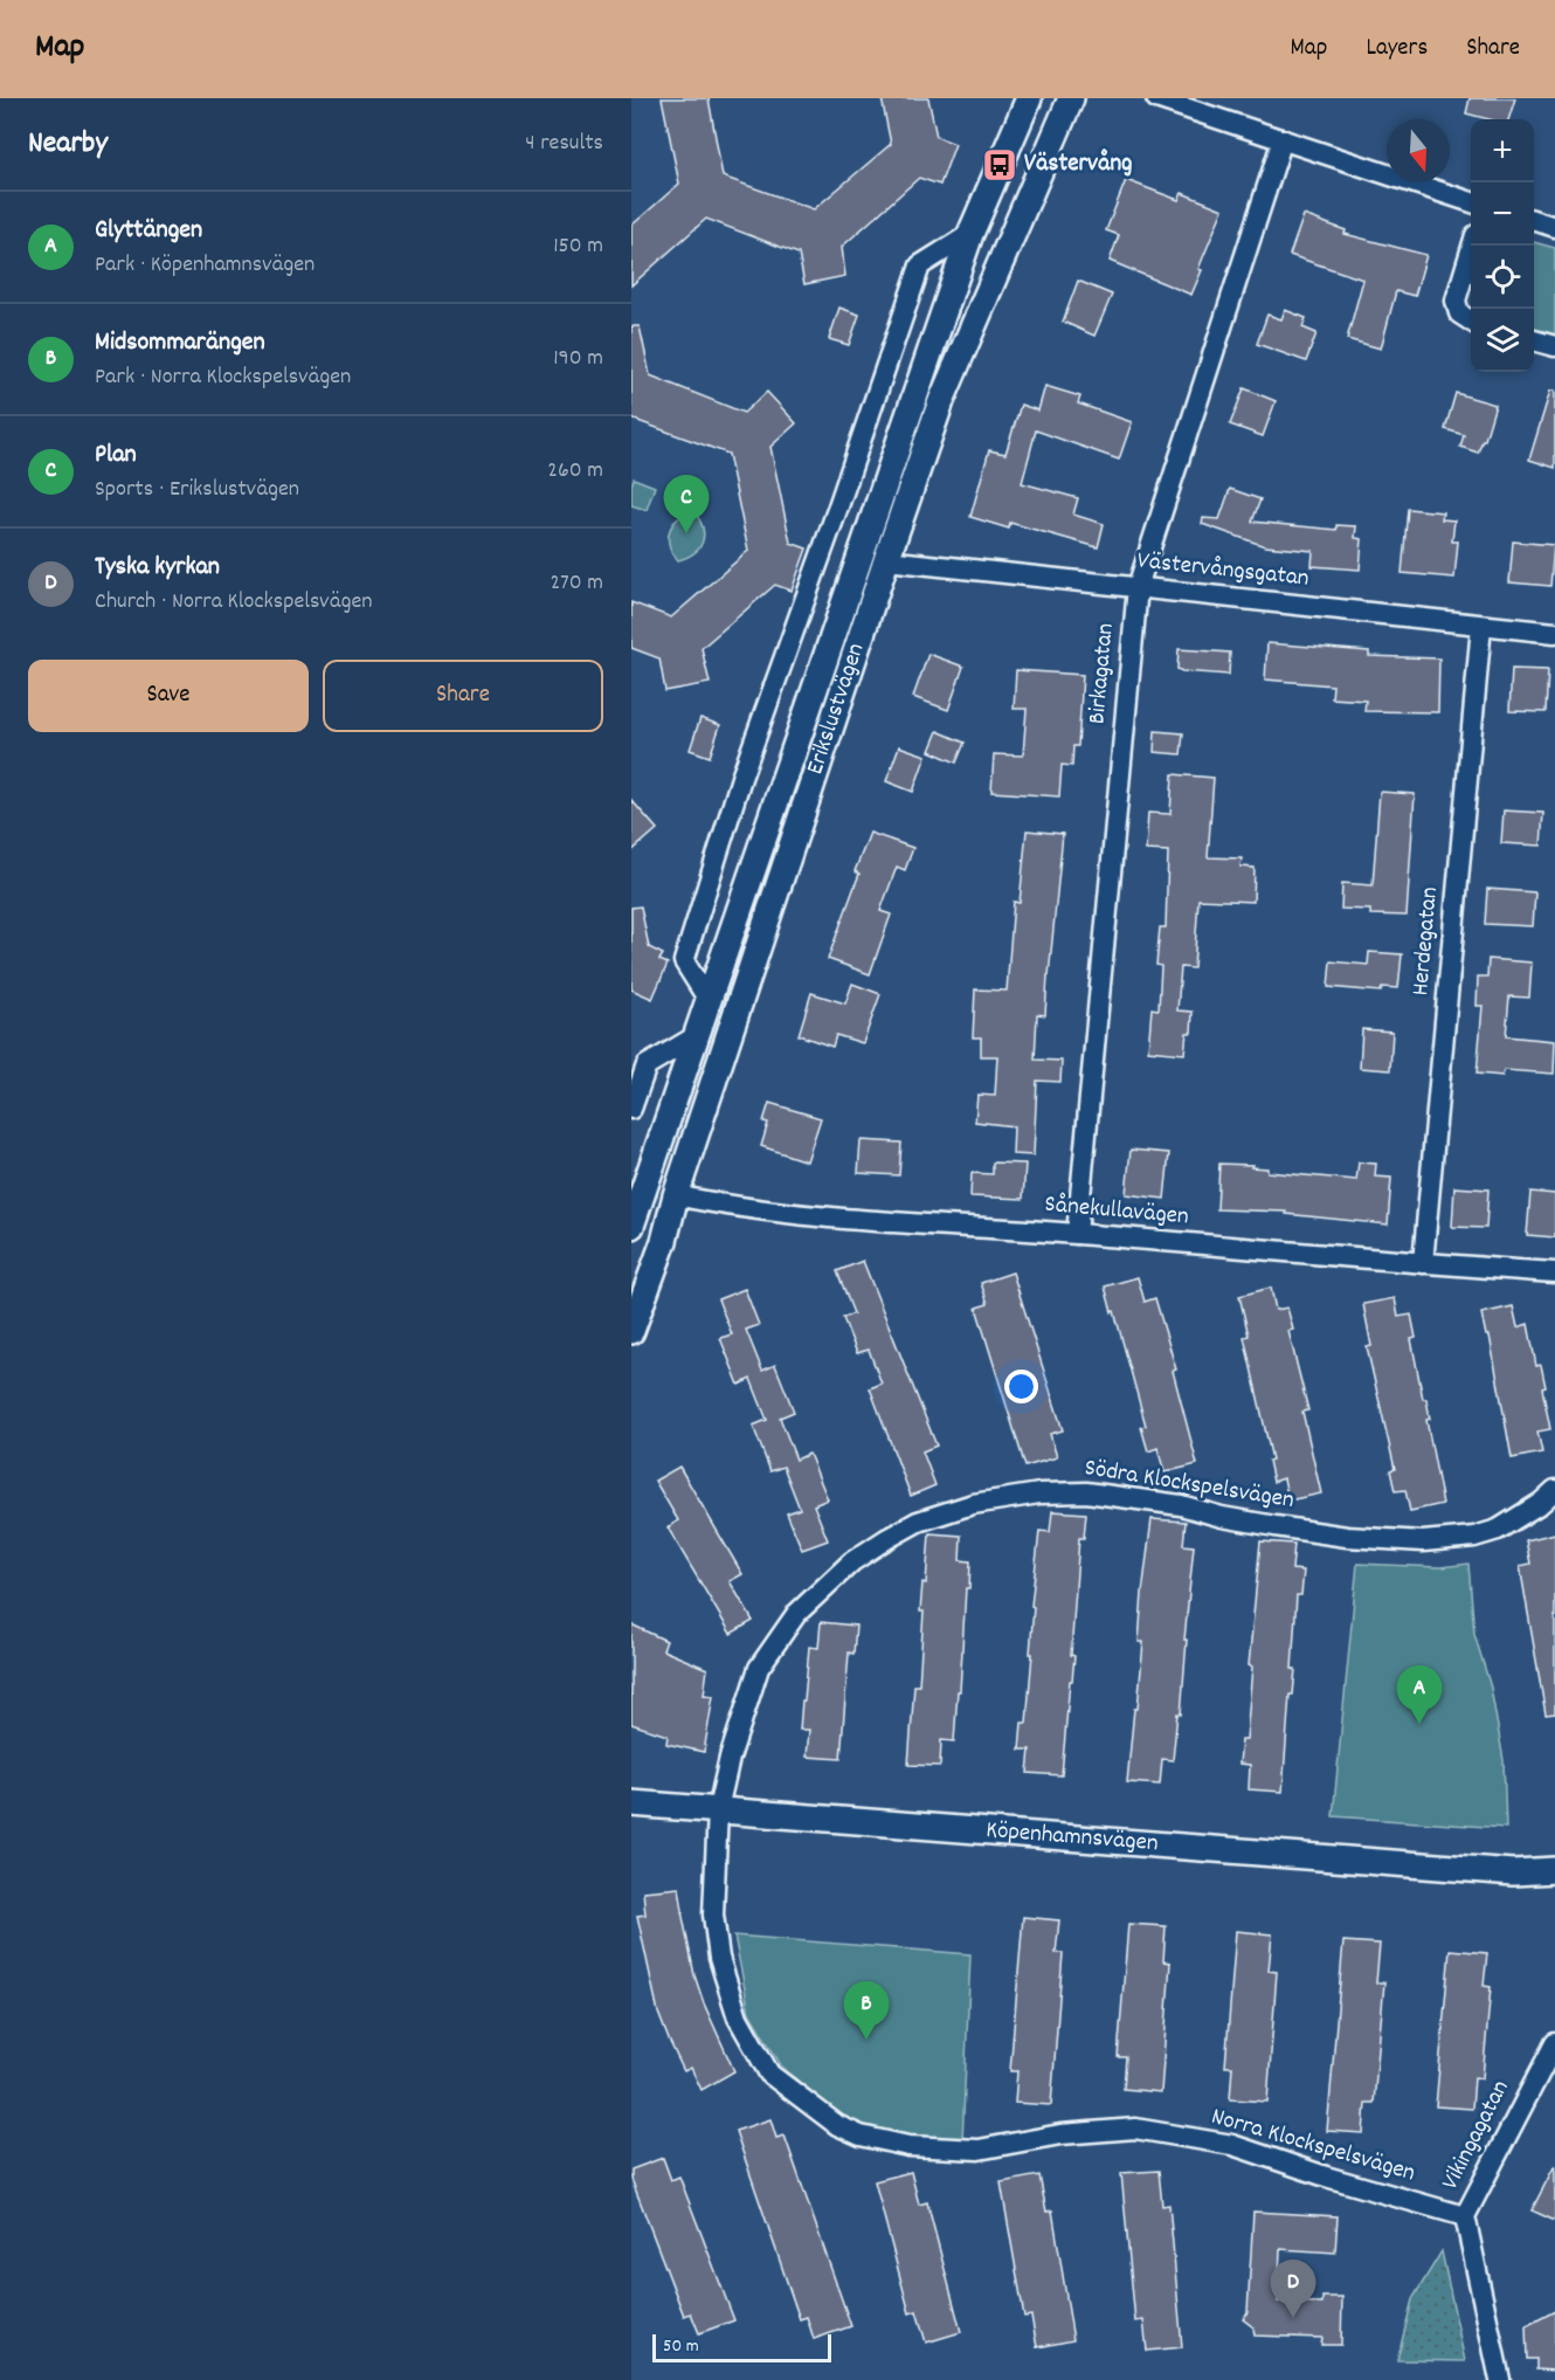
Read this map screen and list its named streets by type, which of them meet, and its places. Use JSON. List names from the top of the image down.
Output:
{
  "streets": {
    "street": [
      "Västervångsgatan",
      "Birkagatan",
      "Erikslustvägen",
      "Herdegatan",
      "Sånekullavägen",
      "Södra Klockspelsvägen",
      "Köpenhamnsvägen",
      "Vikingagatan",
      "Norra Klockspelsvägen"
    ]
  },
  "crossings": [
    ["Västervångsgatan", "Birkagatan"],
    ["Västervångsgatan", "Erikslustvägen"],
    ["Västervångsgatan", "Herdegatan"],
    ["Birkagatan", "Sånekullavägen"],
    ["Erikslustvägen", "Sånekullavägen"],
    ["Herdegatan", "Sånekullavägen"],
    ["Södra Klockspelsvägen", "Köpenhamnsvägen"],
    ["Södra Klockspelsvägen", "Norra Klockspelsvägen"],
    ["Köpenhamnsvägen", "Norra Klockspelsvägen"],
    ["Vikingagatan", "Norra Klockspelsvägen"]
  ],
  "places": {
    "bus stop": ["Västervång"]
  },
  "scale_bar": "50 m",
  "north": "bottom",
  "page": {
    "header": "Map",
    "nav": ["Map", "Layers", "Share"],
    "heading": ["Nearby", "4 results"],
    "map_buttons": ["+", "−"],
    "list": [
      {
        "mark": "A",
        "name": "Glyttängen",
        "note": "Park · Köpenhamnsvägen",
        "value": "150 m"
      },
      {
        "mark": "B",
        "name": "Midsommarängen",
        "note": "Park · Norra Klockspelsvägen",
        "value": "190 m"
      },
      {
        "mark": "C",
        "name": "Plan",
        "note": "Sports · Erikslustvägen",
        "value": "260 m"
      },
      {
        "mark": "D",
        "name": "Tyska kyrkan",
        "note": "Church · Norra Klockspelsvägen",
        "value": "270 m"
      }
    ],
    "pins": [
      "C",
      "A",
      "B",
      "D"
    ],
    "buttons": ["Save", "Share"],
    "scale": "50 m"
  }
}
